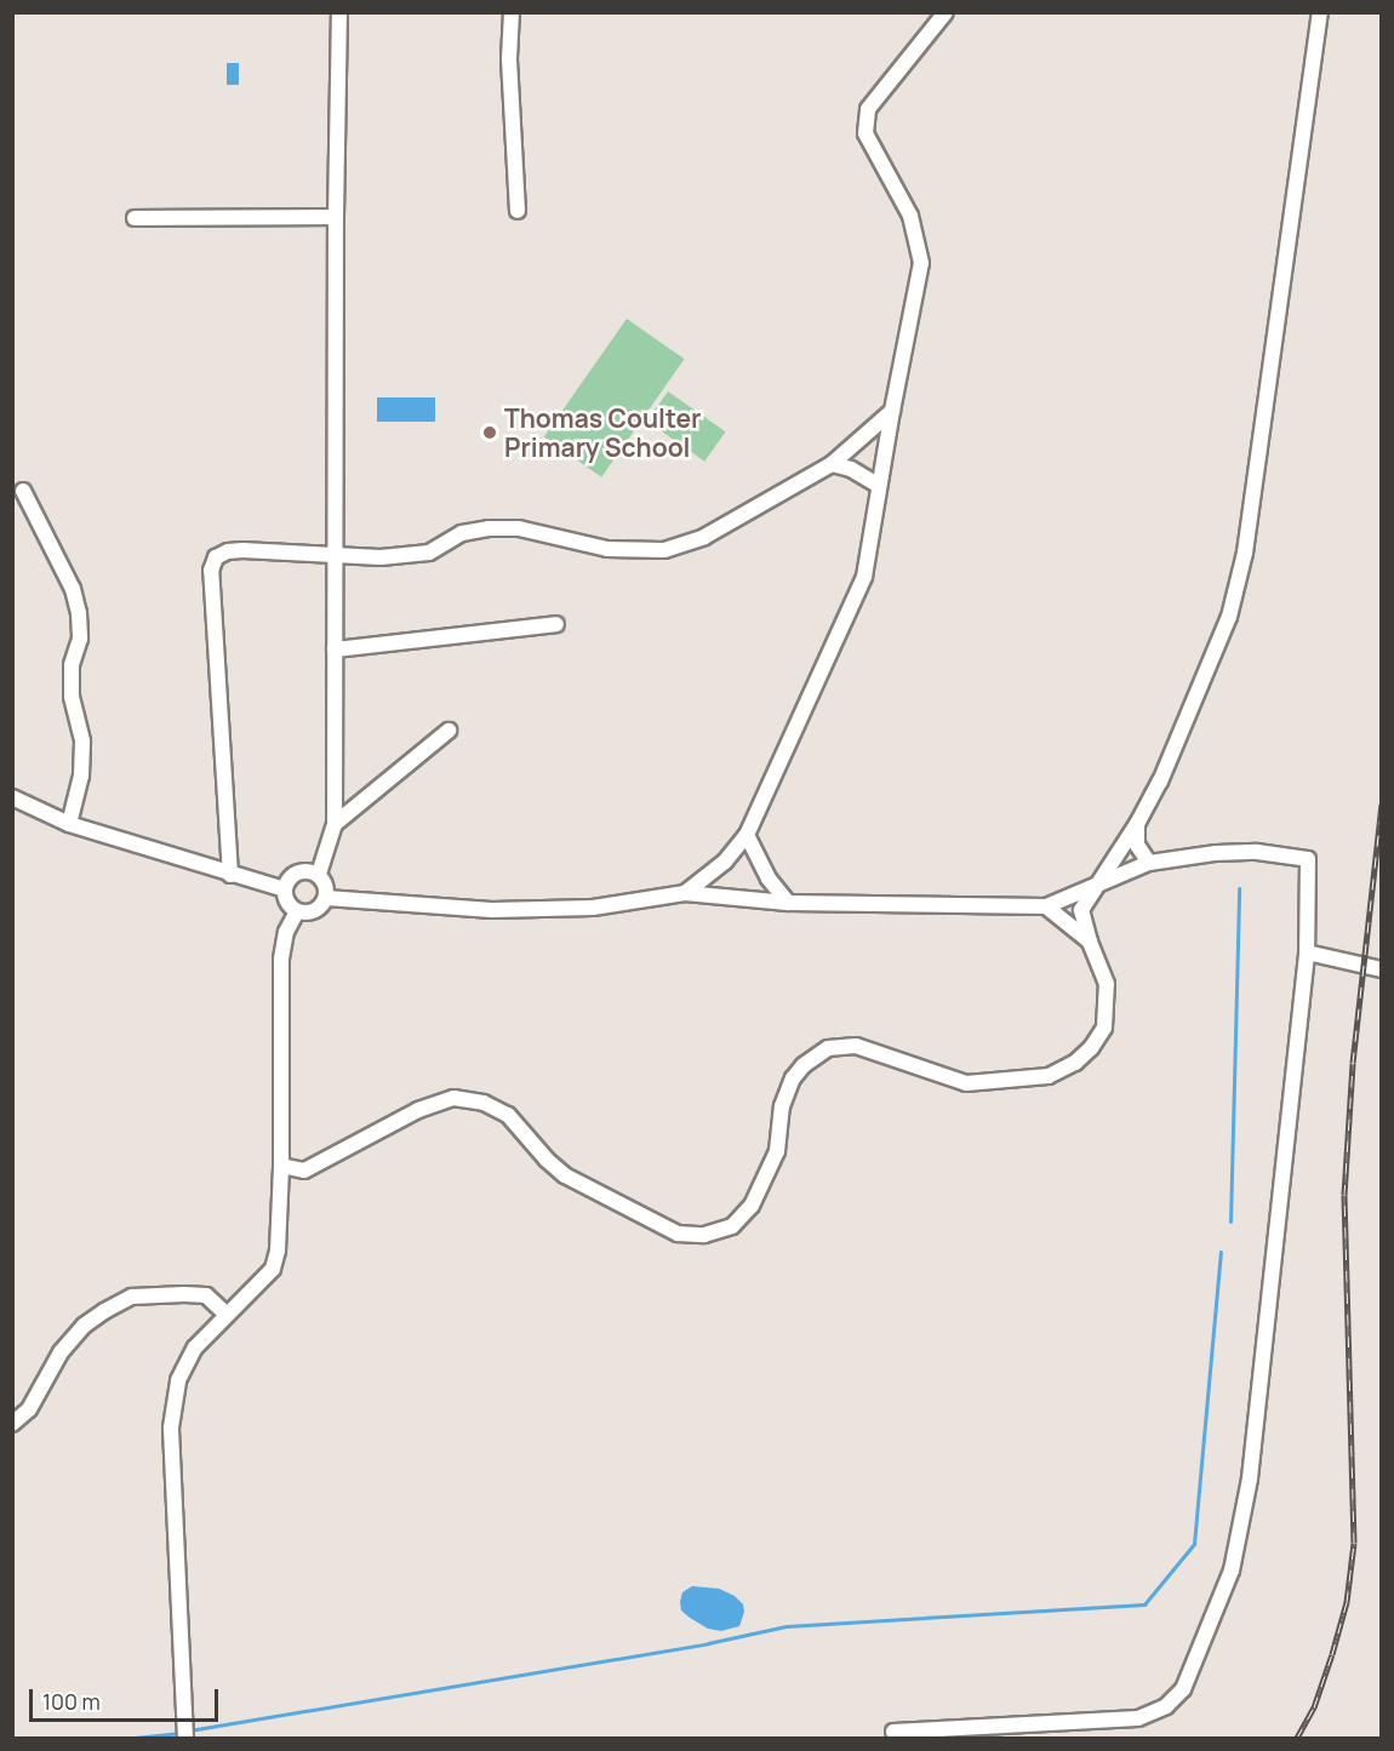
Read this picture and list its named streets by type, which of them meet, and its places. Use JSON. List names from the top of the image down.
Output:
{
  "places": ["Thomas Coulter Primary School"],
  "scale_bar": "100 m"
}
